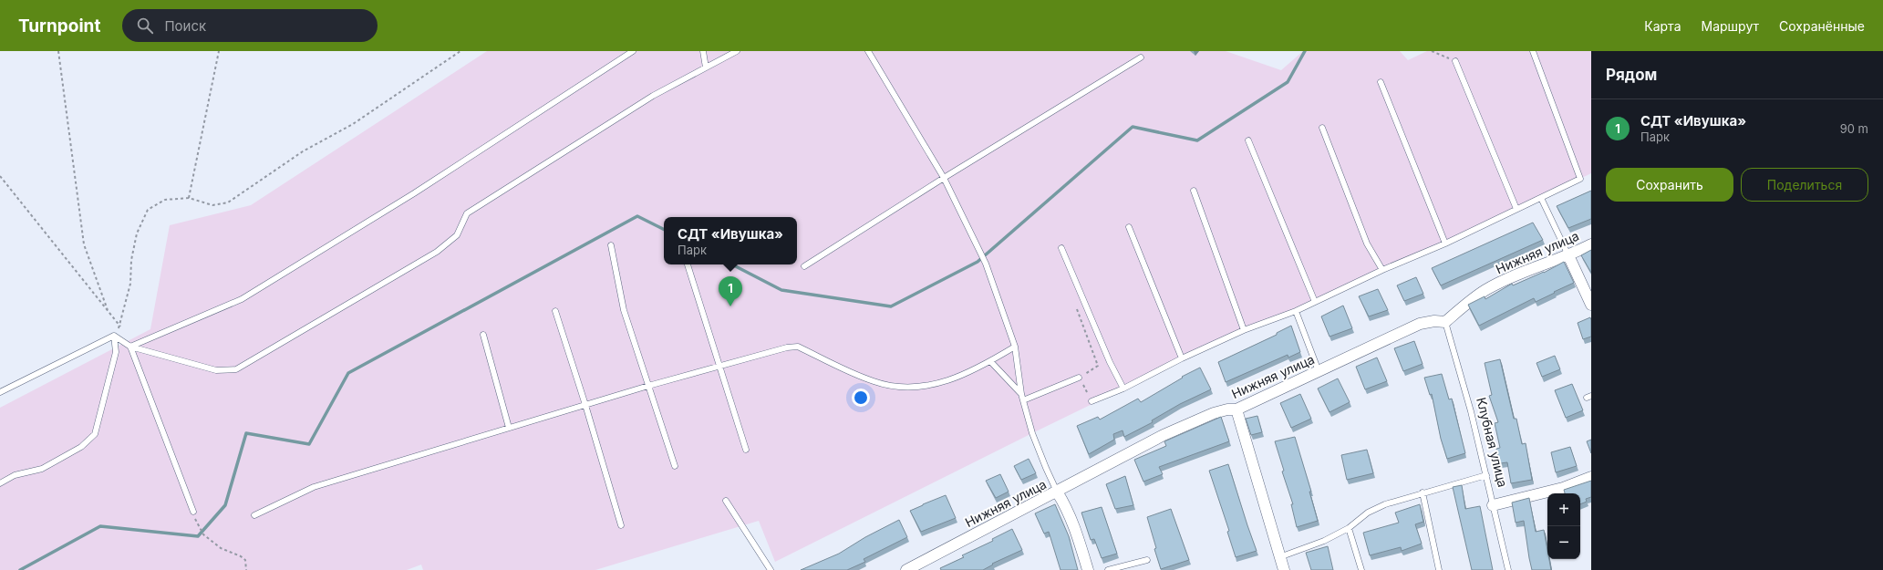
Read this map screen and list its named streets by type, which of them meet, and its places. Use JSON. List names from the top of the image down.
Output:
{
  "streets": {
    "street": ["Нижняя улица"],
    "lane": ["Клубная улица"]
  },
  "crossings": [
    ["Нижняя улица", "Клубная улица"]
  ],
  "page": {
    "header": "Turnpoint",
    "search": "Поиск",
    "nav": ["Карта", "Маршрут", "Сохранённые"],
    "heading": "Рядом",
    "list": [
      {
        "mark": "1",
        "name": "СДТ «Ивушка»",
        "note": "Парк",
        "value": "90 m"
      }
    ],
    "buttons": ["Сохранить", "Поделиться"],
    "popup": ["СДТ «Ивушка»", "Парк"],
    "pins": "1",
    "map_buttons": ["+", "−"]
  }
}
